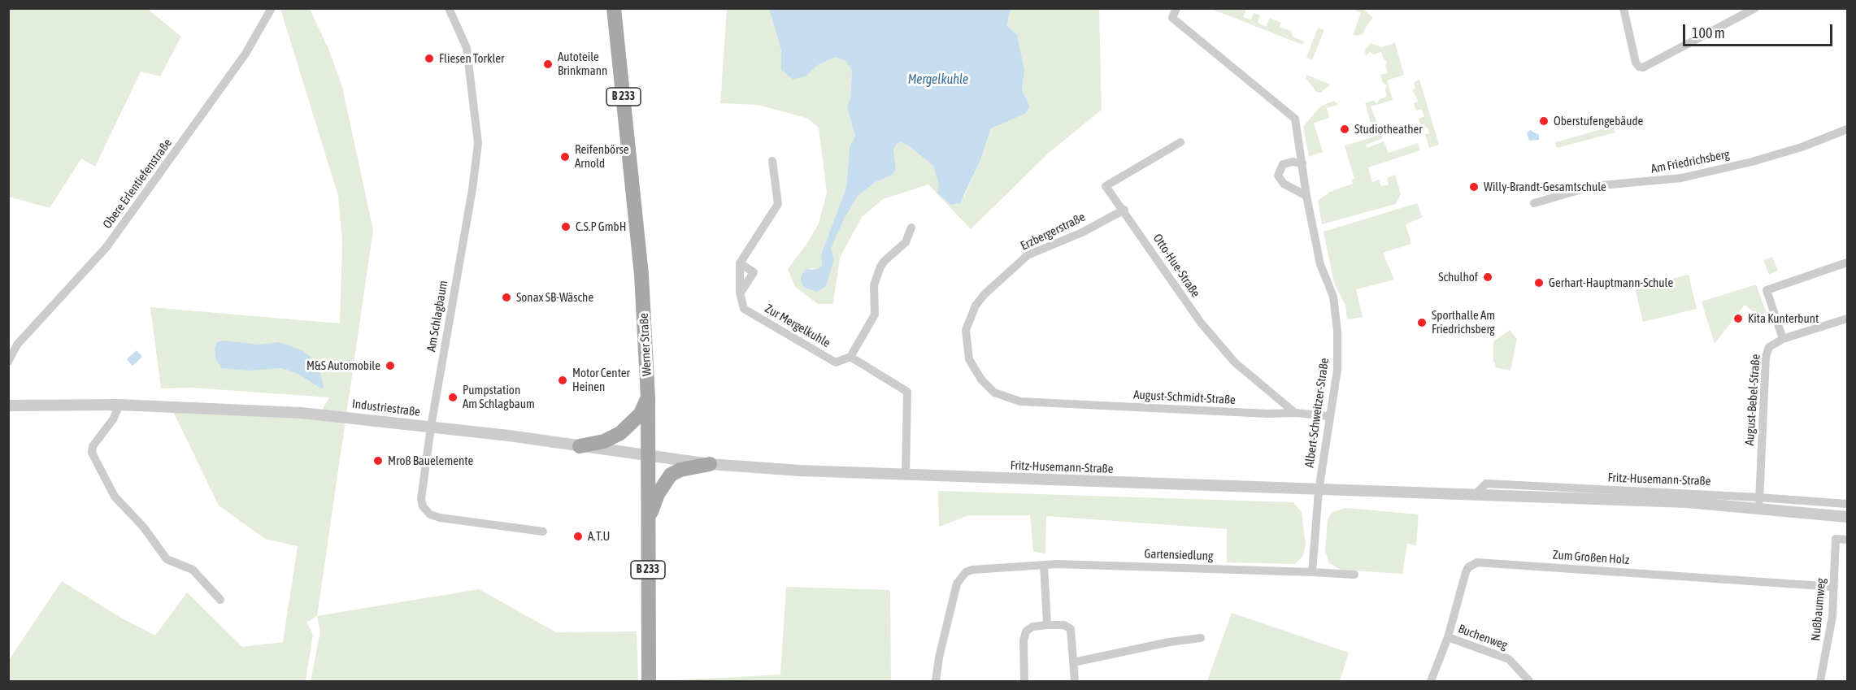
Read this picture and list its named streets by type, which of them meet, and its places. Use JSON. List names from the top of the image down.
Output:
{
  "streets": {
    "main road": ["B 233", "Werner Straße"],
    "street": [
      "Am Friedrichsberg",
      "Obere Erlentiefenstraße",
      "Erzbergerstraße",
      "Otto-Hue-Straße",
      "Am Schlagbaum",
      "Zur Mergelkuhle",
      "August-Schmidt-Straße",
      "August-Bebel-Straße",
      "Industriestraße",
      "Albert-Schweitzer-Straße",
      "Fritz-Husemann-Straße",
      "Gartensiedlung",
      "Zum Großen Holz",
      "Nußbaumweg",
      "Buchenweg"
    ]
  },
  "crossings": [
    ["Erzbergerstraße", "Otto-Hue-Straße"],
    ["Erzbergerstraße", "August-Schmidt-Straße"],
    ["Otto-Hue-Straße", "August-Schmidt-Straße"],
    ["Am Schlagbaum", "Industriestraße"],
    ["Werner Straße", "Industriestraße"],
    ["Werner Straße", "Fritz-Husemann-Straße"],
    ["August-Schmidt-Straße", "Albert-Schweitzer-Straße"],
    ["August-Bebel-Straße", "Fritz-Husemann-Straße"],
    ["Industriestraße", "Fritz-Husemann-Straße"],
    ["Albert-Schweitzer-Straße", "Fritz-Husemann-Straße"],
    ["Zum Großen Holz", "Nußbaumweg"],
    ["Zum Großen Holz", "Buchenweg"]
  ],
  "water": ["Mergelkuhle"],
  "places": [
    "Fliesen Torkler",
    "Autoteile Brinkmann",
    "Oberstufengebäude",
    "Studiotheather",
    "Reifenbörse Arnold",
    "Willy-Brandt-Gesamtschule",
    "C.S.P GmbH",
    "Schulhof",
    "Gerhart-Hauptmann-Schule",
    "Sonax SB-Wäsche",
    "Kita Kunterbunt",
    "Sporthalle Am Friedrichsberg",
    "M&S Automobile",
    "Motor Center Heinen",
    "Pumpstation Am Schlagbaum",
    "Mroß Bauelemente",
    "A.T.U"
  ],
  "scale_bar": "100 m"
}
